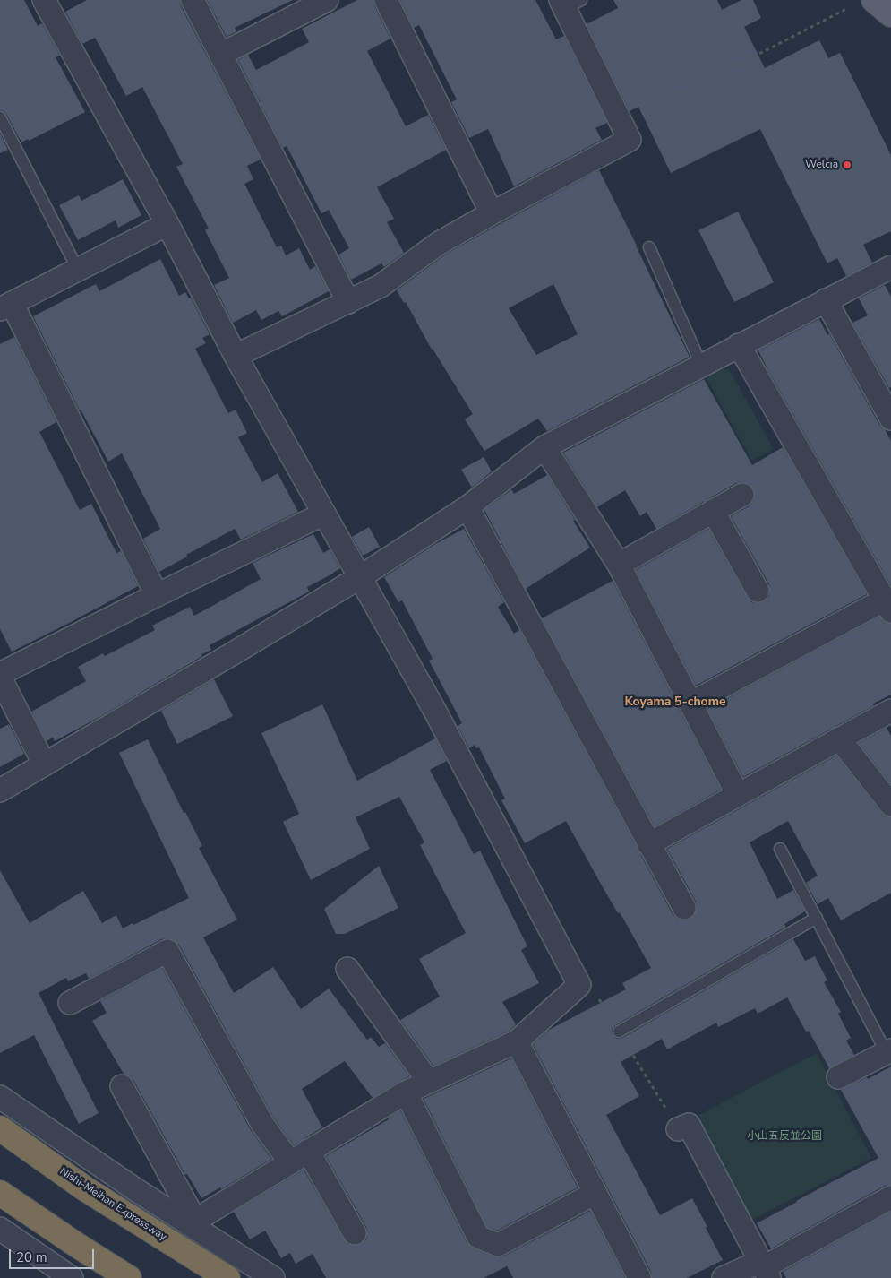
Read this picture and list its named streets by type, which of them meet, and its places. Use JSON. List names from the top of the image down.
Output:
{
  "streets": {
    "highway": ["Nishi-Meihan Expressway"]
  },
  "districts": ["Koyama 5-chome"],
  "parks": ["小山五反並公園"],
  "places": ["Welcia"],
  "scale_bar": "20 m"
}
